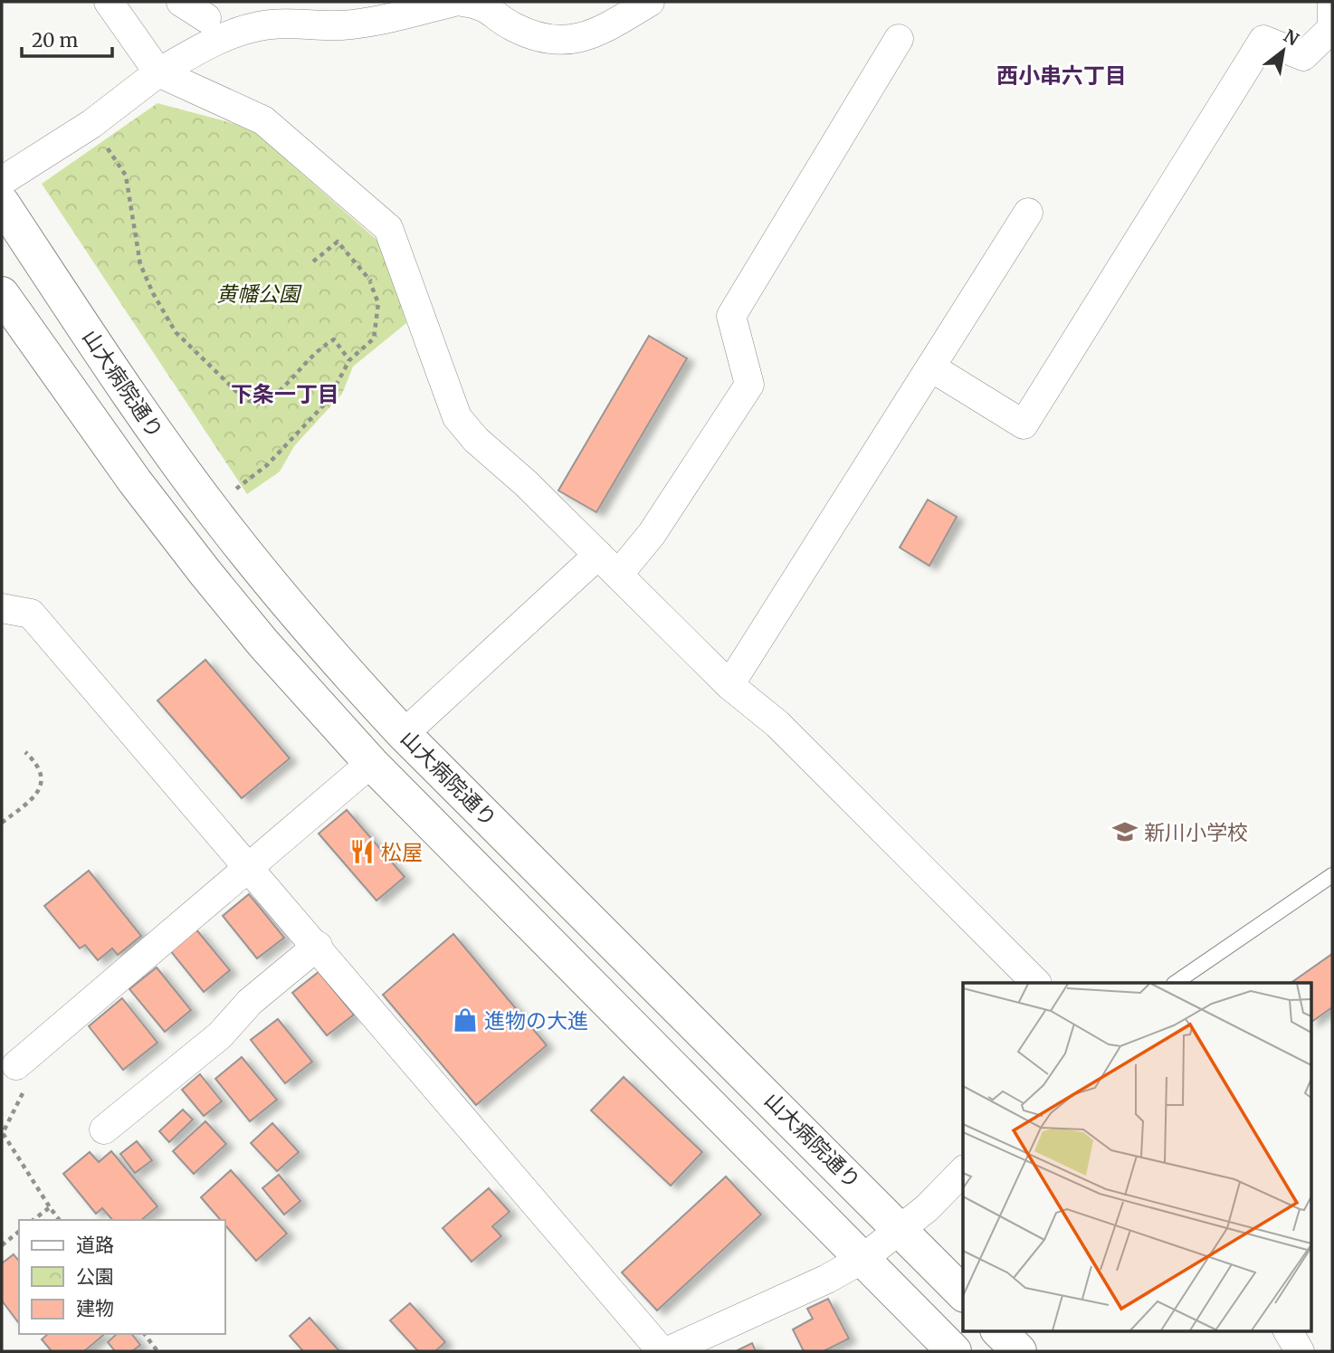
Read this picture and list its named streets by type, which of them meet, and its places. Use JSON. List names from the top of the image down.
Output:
{
  "streets": {
    "street": ["山大病院通り"]
  },
  "districts": ["西小串六丁目", "下条一丁目"],
  "parks": ["黄幡公園"],
  "places": {
    "school or university": ["新川小学校"],
    "restaurant": ["松屋"],
    "shop": ["進物の大進"]
  },
  "legend": ["道路", "公園", "建物"],
  "scale_bar": "20 m",
  "north": "top right"
}
